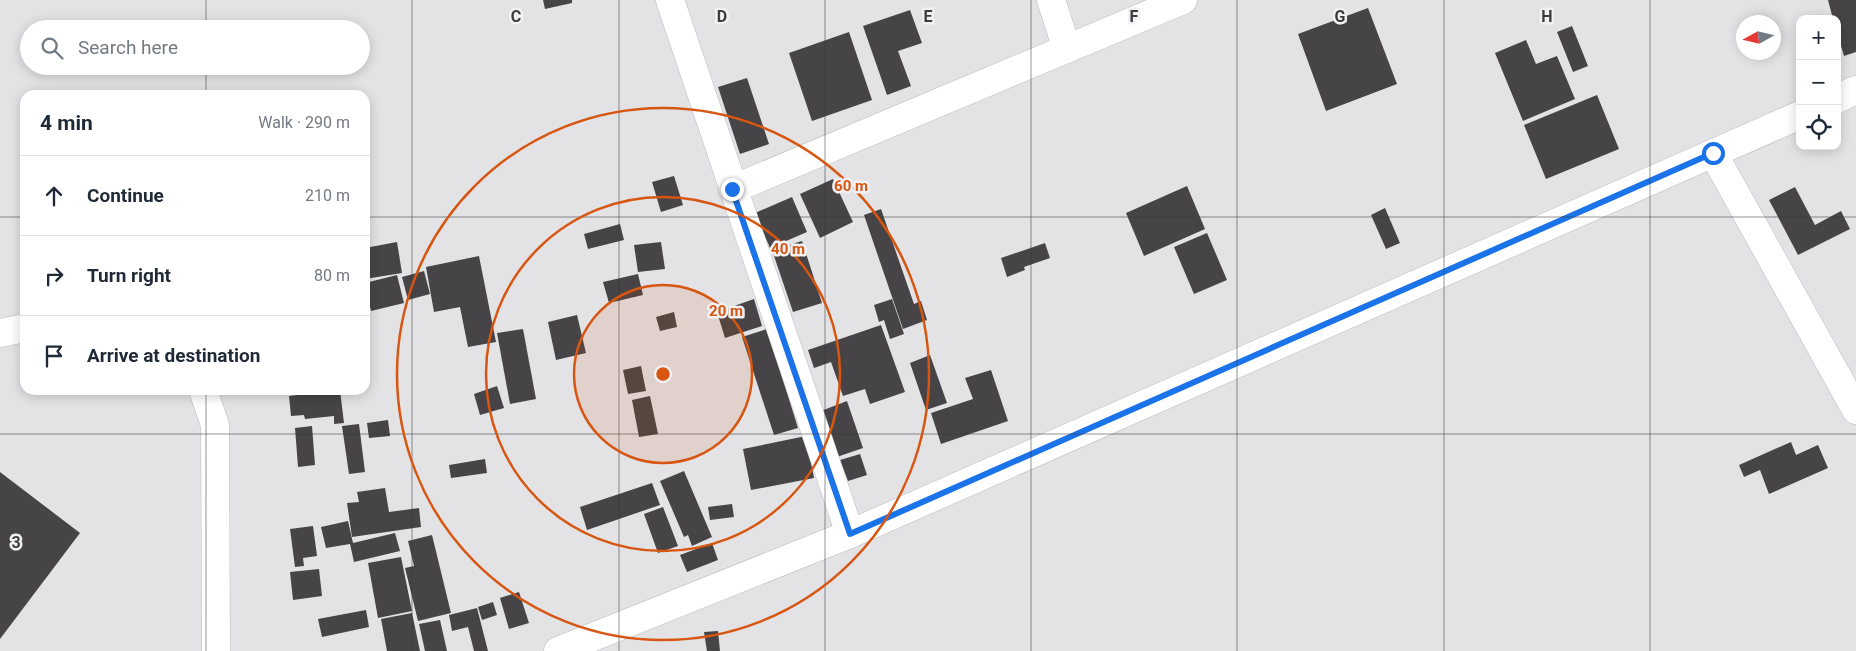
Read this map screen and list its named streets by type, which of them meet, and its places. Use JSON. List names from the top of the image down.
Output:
{
  "north": "left",
  "page": {
    "map_buttons": ["+", "−"],
    "search": "Search here",
    "heading": ["4 min", "Walk · 290 m"],
    "list": [
      ["Continue", "210 m"],
      ["Turn right", "80 m"],
      "Arrive at destination"
    ]
  },
  "grid": {
    "columns": [
      "C",
      "D",
      "E",
      "F",
      "G",
      "H"
    ],
    "rows": ["3"]
  },
  "rings": ["60 m", "40 m", "20 m"]
}
